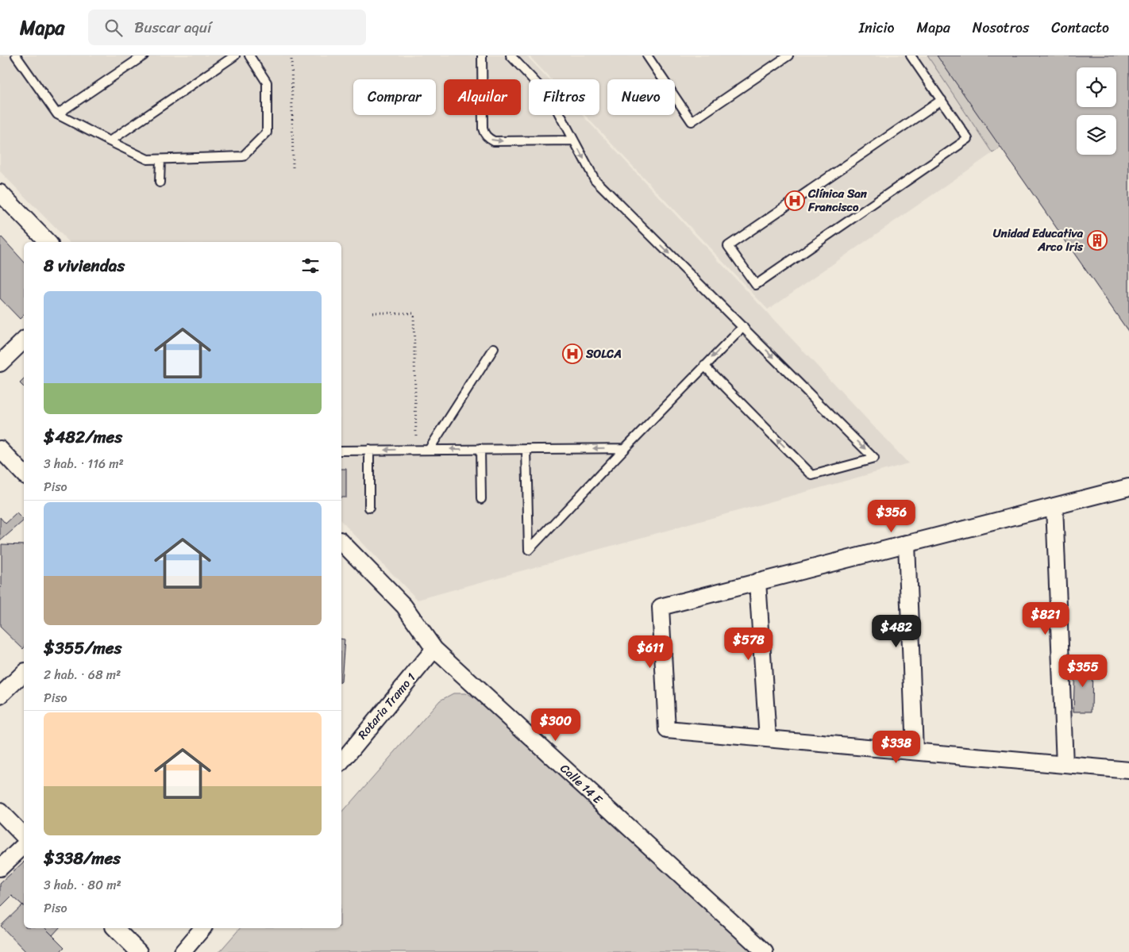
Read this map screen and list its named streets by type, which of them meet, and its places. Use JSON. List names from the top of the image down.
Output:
{
  "streets": {
    "street": ["Rotaria Tramo 1", "Calle 14 E"]
  },
  "crossings": [
    ["Rotaria Tramo 1", "Calle 14 E"]
  ],
  "places": {
    "hospital": ["Clínica San Francisco", "SOLCA"],
    "building": ["Unidad Educativa Arco Iris"]
  },
  "page": {
    "header": "Mapa",
    "search": "Buscar aquí",
    "nav": [
      "Inicio",
      "Mapa",
      "Nosotros",
      "Contacto"
    ],
    "chip": [
      "Comprar",
      "Alquilar",
      "Filtros",
      "Nuevo"
    ],
    "heading": "8 viviendas",
    "list": [
      {
        "name": "$482/mes",
        "note": "3 hab. · 116 m² · Piso"
      },
      {
        "name": "$355/mes",
        "note": "2 hab. · 68 m² · Piso"
      },
      {
        "name": "$338/mes",
        "note": "3 hab. · 80 m² · Piso"
      }
    ],
    "price": [
      "$356",
      "$821",
      "$482",
      "$578",
      "$611",
      "$355",
      "$300",
      "$338"
    ]
  }
}
